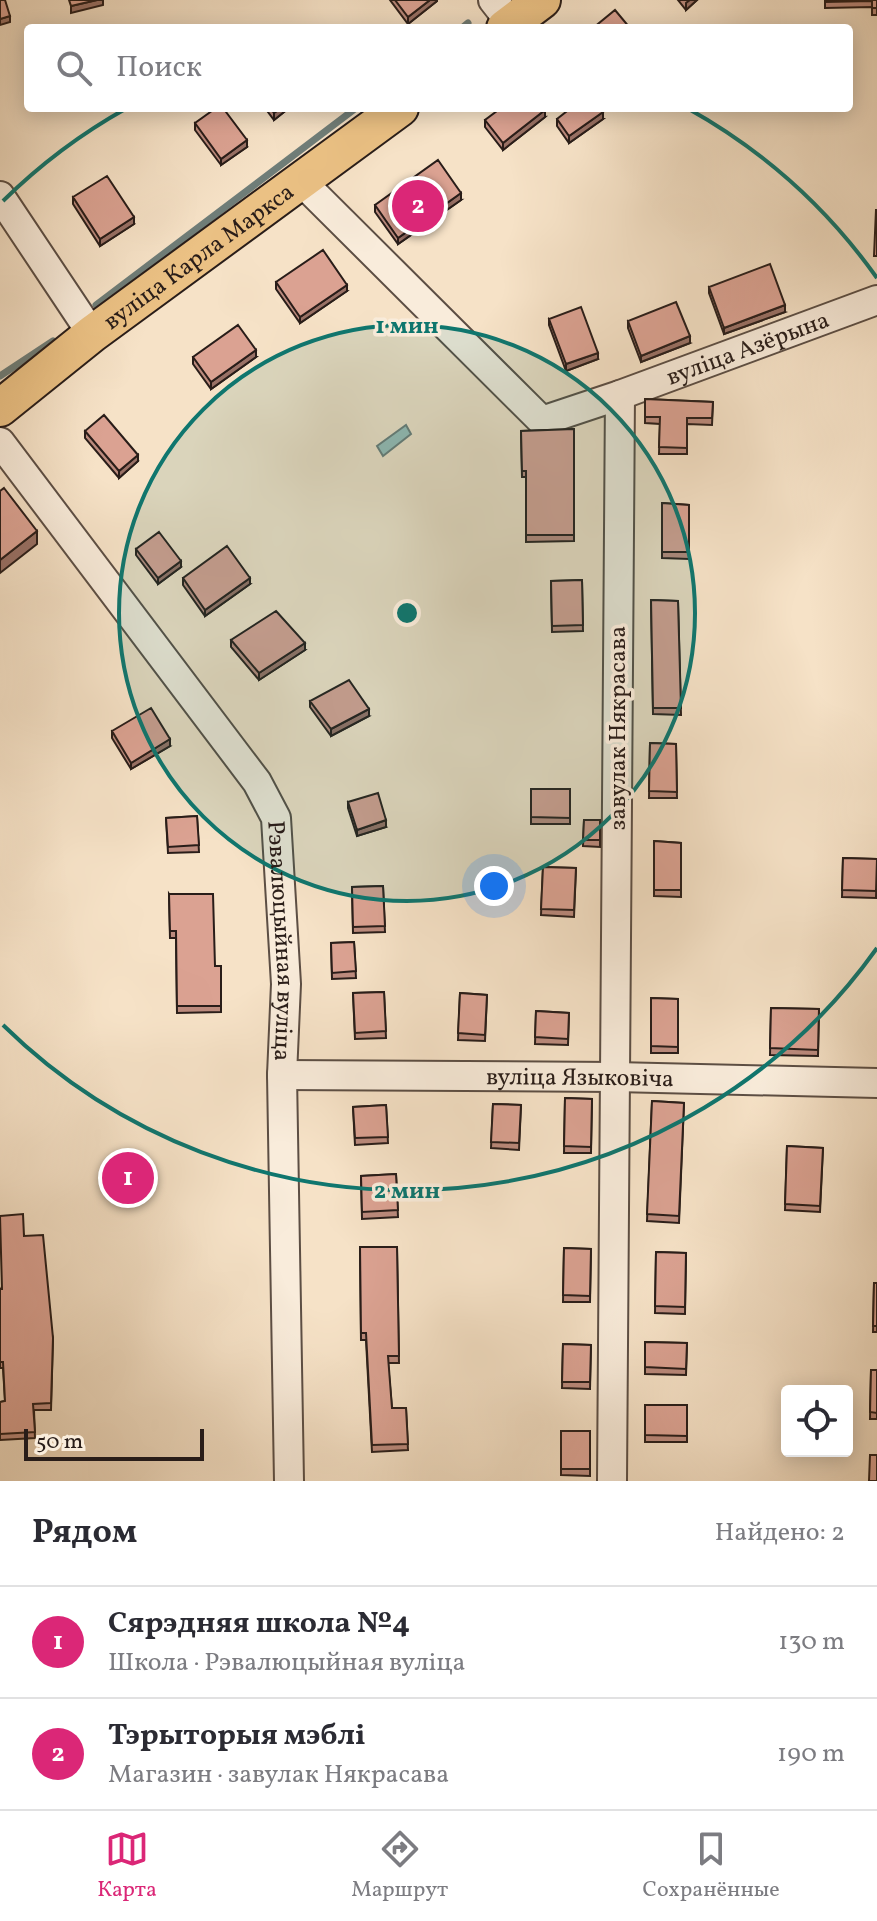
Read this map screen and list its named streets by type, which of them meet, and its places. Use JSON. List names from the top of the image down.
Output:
{
  "streets": {
    "main road": ["вуліца Карла Маркса"],
    "street": [
      "вуліца Азёрына",
      "завулак Някрасава",
      "Рэвалюцыйная вуліца",
      "вуліца Языковіча"
    ]
  },
  "crossings": [
    ["вуліца Азёрына", "завулак Някрасава"],
    ["завулак Някрасава", "вуліца Языковіча"],
    ["Рэвалюцыйная вуліца", "вуліца Языковіча"]
  ],
  "scale_bar": "50 m",
  "page": {
    "search": "Поиск",
    "pins": ["2", "1"],
    "scale": "50 m",
    "heading": ["Рядом", "Найдено: 2"],
    "list": [
      {
        "mark": "1",
        "name": "Сярэдняя школа №4",
        "note": "Школа · Рэвалюцыйная вуліца",
        "value": "130 m"
      },
      {
        "mark": "2",
        "name": "Тэрыторыя мэблі",
        "note": "Магазин · завулак Някрасава",
        "value": "190 m"
      }
    ],
    "nav": ["Карта", "Маршрут", "Сохранённые"]
  },
  "rings": ["1 мин", "2 мин"]
}
